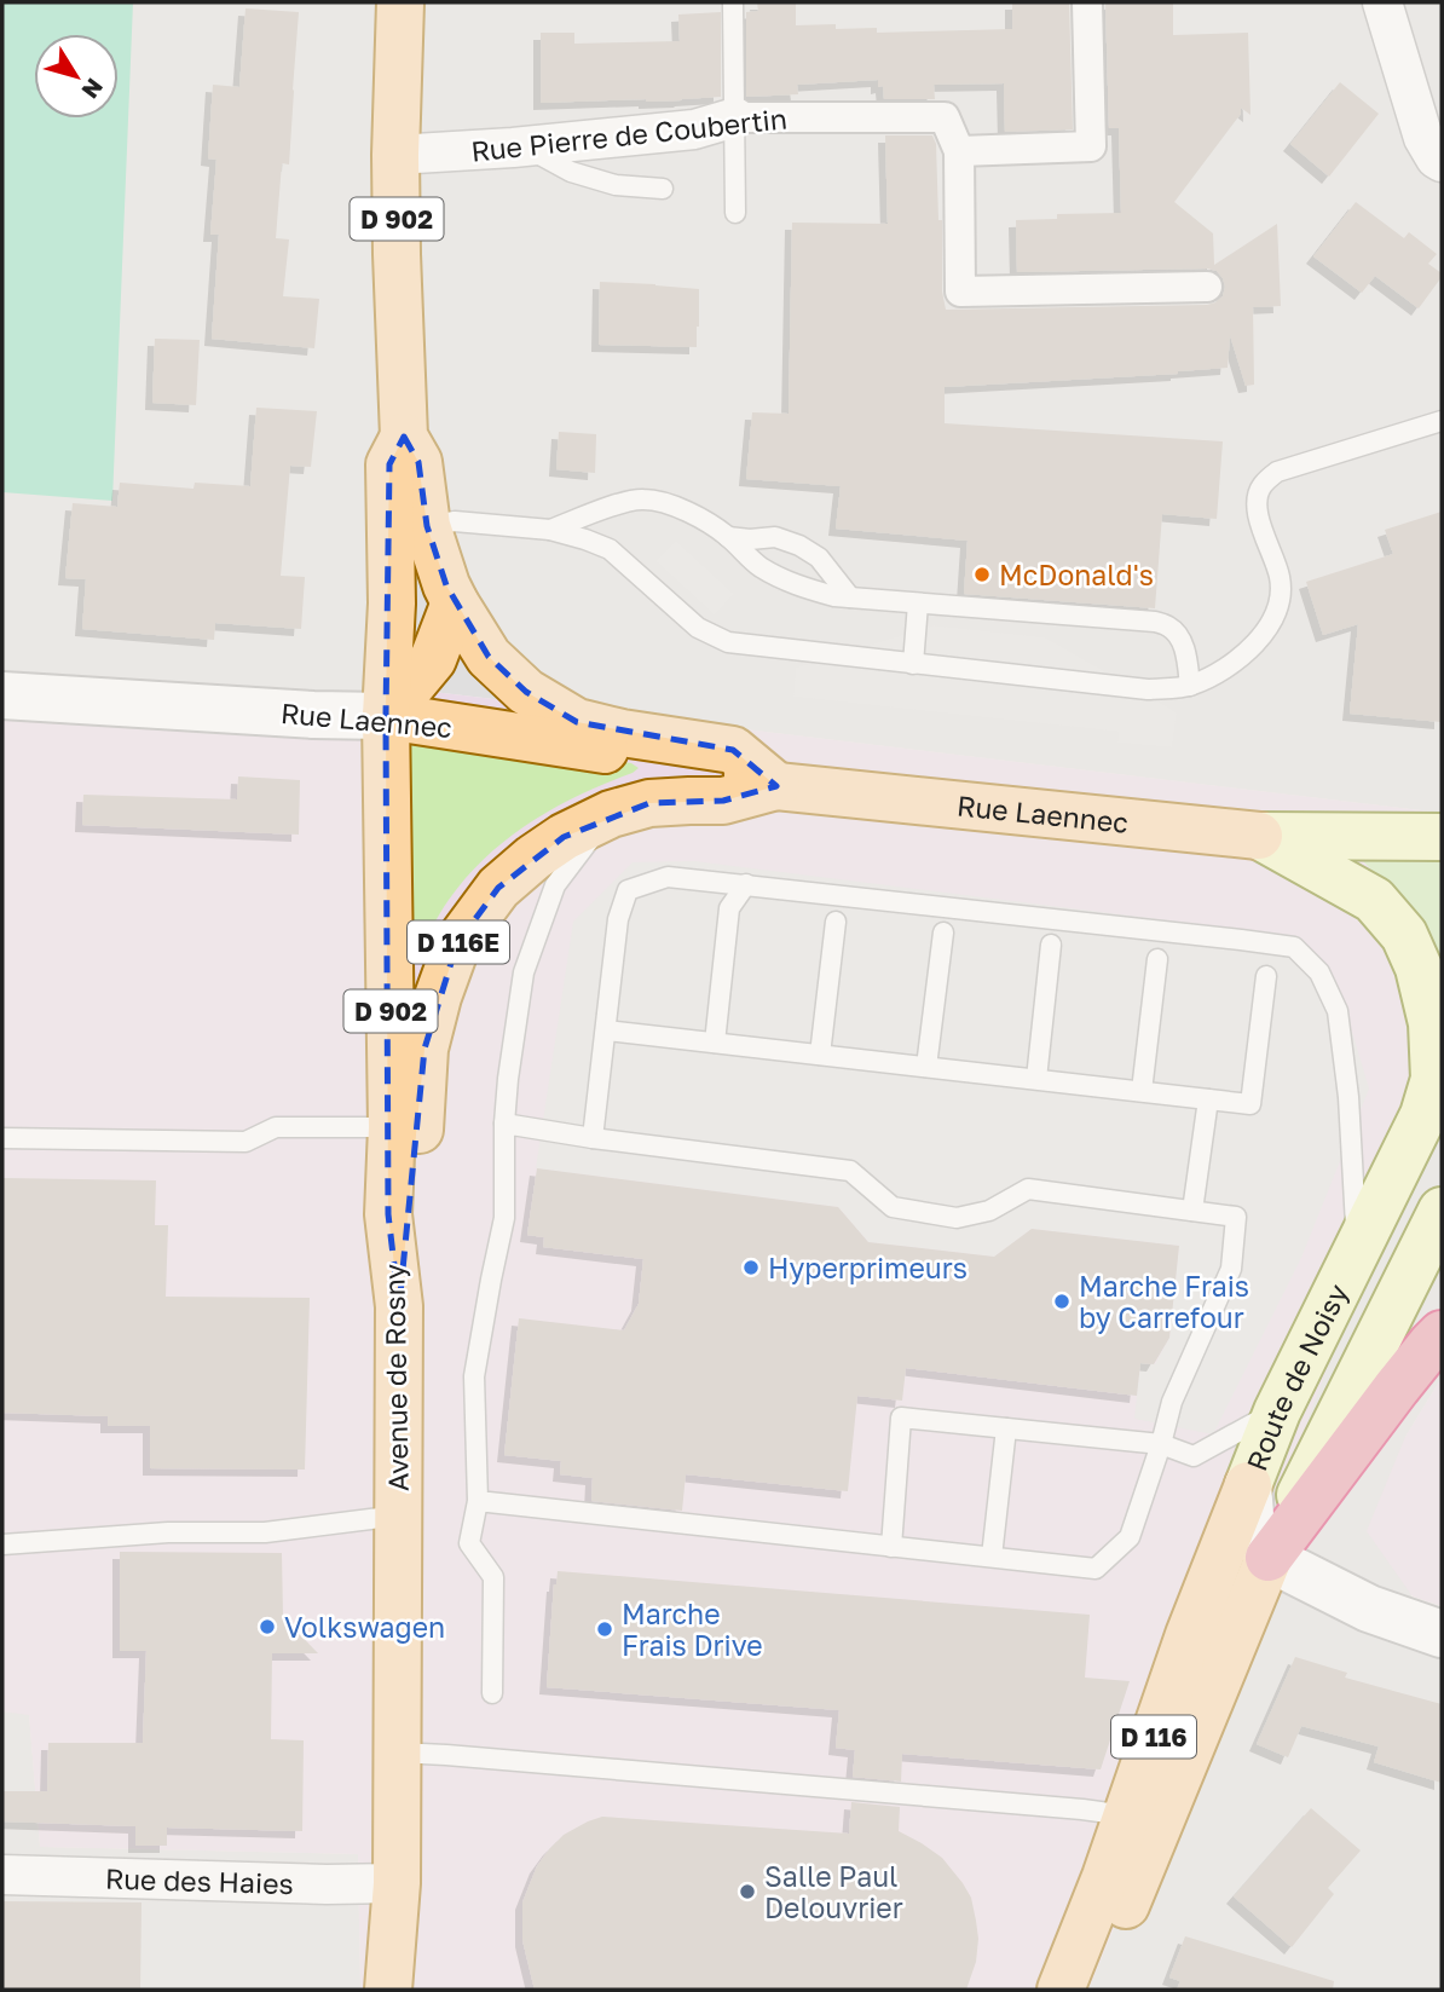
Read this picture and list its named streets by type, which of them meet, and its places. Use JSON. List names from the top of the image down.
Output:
{
  "streets": {
    "main road": [
      "D 902",
      "Rue Laennec",
      "D 116E",
      "Avenue de Rosny",
      "Route de Noisy",
      "D 116"
    ],
    "street": ["Rue Pierre de Coubertin", "Rue des Haies"]
  },
  "crossings": [
    ["Rue Pierre de Coubertin", "D 902"],
    ["D 902", "Rue Laennec"],
    ["D 902", "Avenue de Rosny"],
    ["Rue Laennec", "Avenue de Rosny"],
    ["Rue Laennec", "Route de Noisy"],
    ["Avenue de Rosny", "Rue des Haies"]
  ],
  "places": [
    "McDonald's",
    "Hyperprimeurs",
    "Marche Frais by Carrefour",
    "Volkswagen",
    "Marche Frais Drive",
    "Salle Paul Delouvrier"
  ],
  "north": "bottom right"
}
